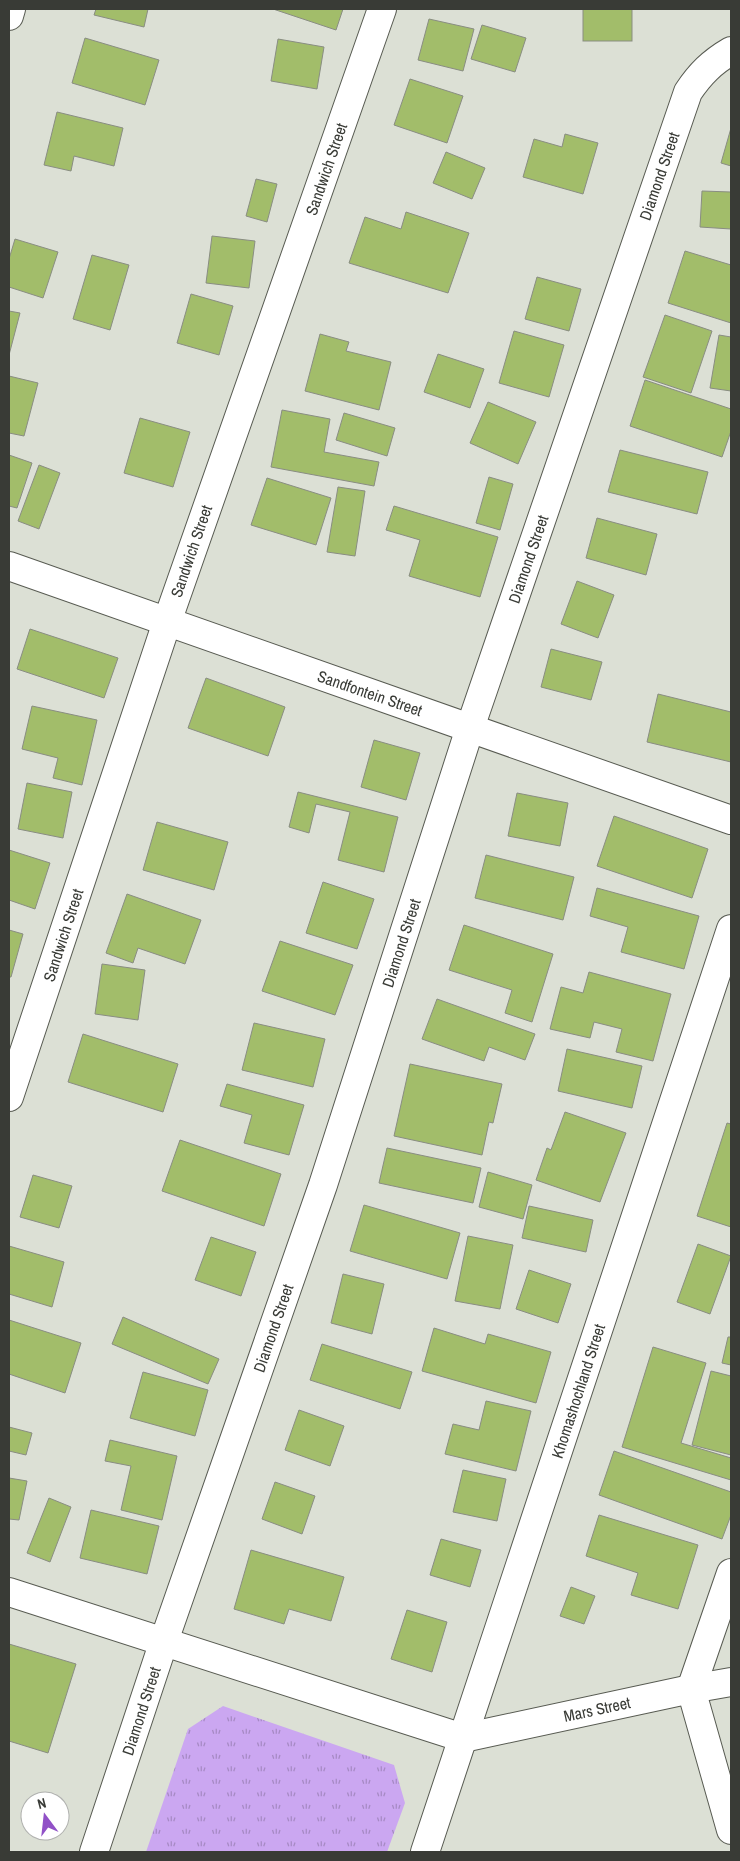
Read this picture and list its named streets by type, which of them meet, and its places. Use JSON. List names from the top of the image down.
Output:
{
  "streets": {
    "street": [
      "Sandwich Street",
      "Diamond Street",
      "Sandfontein Street",
      "Khomashochland Street",
      "Mars Street"
    ]
  },
  "crossings": [
    ["Sandwich Street", "Sandfontein Street"],
    ["Diamond Street", "Sandfontein Street"],
    ["Khomashochland Street", "Mars Street"]
  ],
  "north": "top"
}
